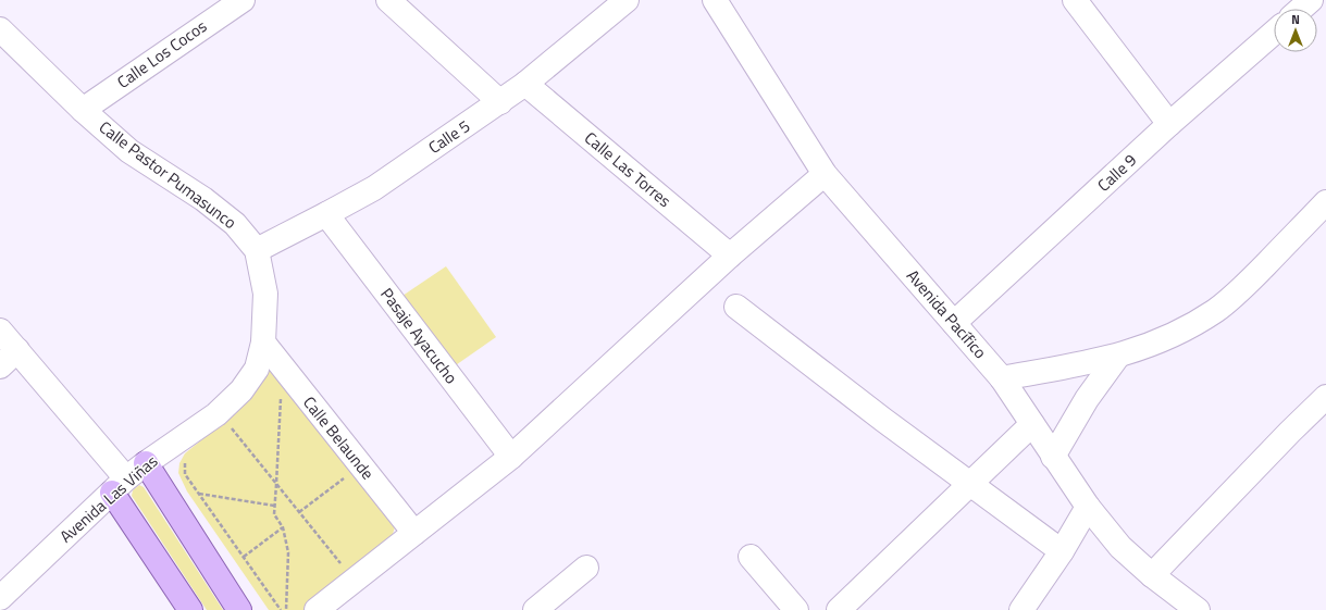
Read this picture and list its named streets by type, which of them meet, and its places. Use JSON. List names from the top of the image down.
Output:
{
  "streets": {
    "street": [
      "Calle Los Cocos",
      "Calle 5",
      "Calle Las Torres",
      "Calle 9",
      "Calle Pastor Pumasunco",
      "Avenida Pacífico",
      "Pasaje Ayacucho",
      "Calle Belaunde",
      "Avenida Las Viñas"
    ]
  },
  "crossings": [
    ["Calle Los Cocos", "Calle Pastor Pumasunco"],
    ["Calle 5", "Calle Las Torres"],
    ["Calle 5", "Calle Pastor Pumasunco"],
    ["Calle 5", "Pasaje Ayacucho"],
    ["Calle 9", "Avenida Pacífico"],
    ["Calle Pastor Pumasunco", "Calle Belaunde"],
    ["Calle Pastor Pumasunco", "Avenida Las Viñas"],
    ["Calle Belaunde", "Avenida Las Viñas"]
  ],
  "north": "top"
}
